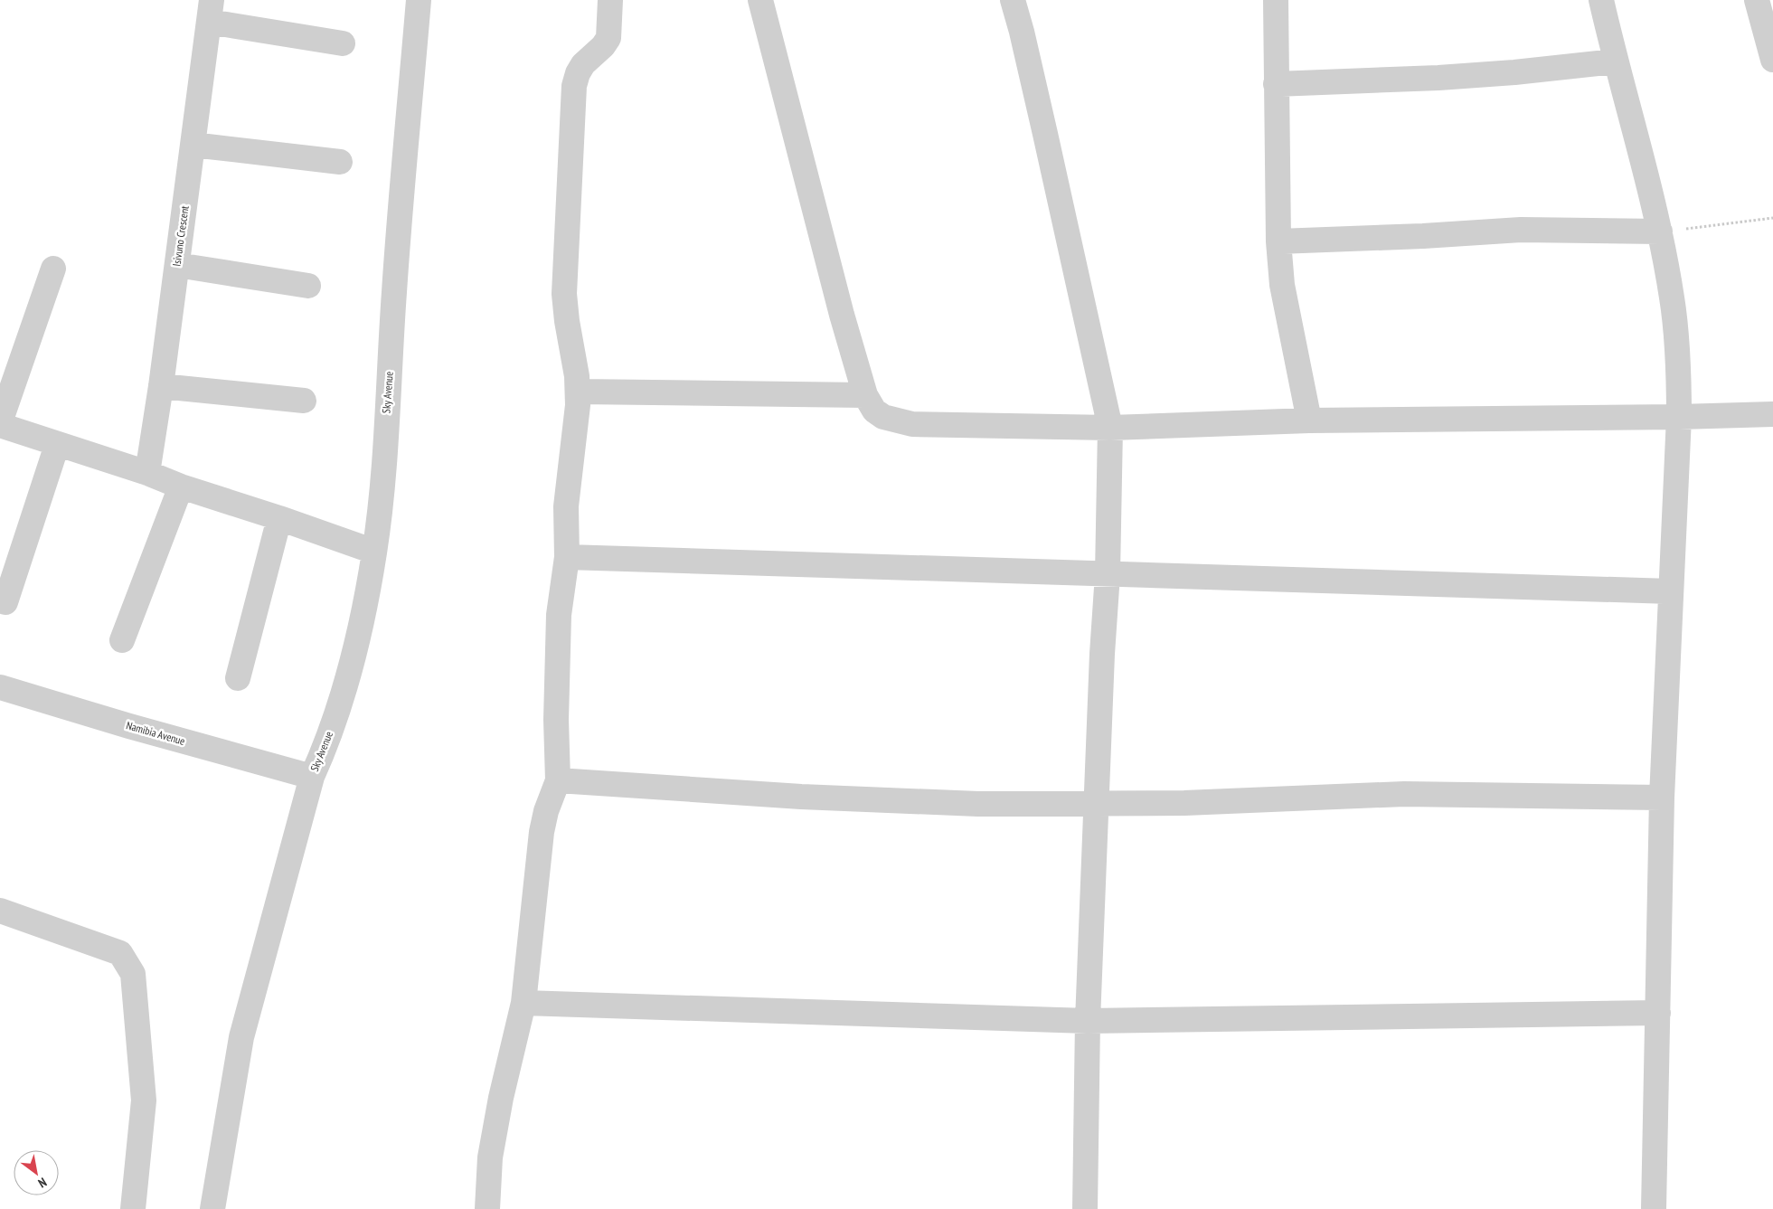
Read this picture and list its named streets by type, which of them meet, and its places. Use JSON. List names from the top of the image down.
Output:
{
  "streets": {
    "street": ["Isivuno Crescent", "Sky Avenue", "Namibia Avenue"]
  },
  "crossings": [
    ["Sky Avenue", "Namibia Avenue"]
  ],
  "north": "bottom right"
}
